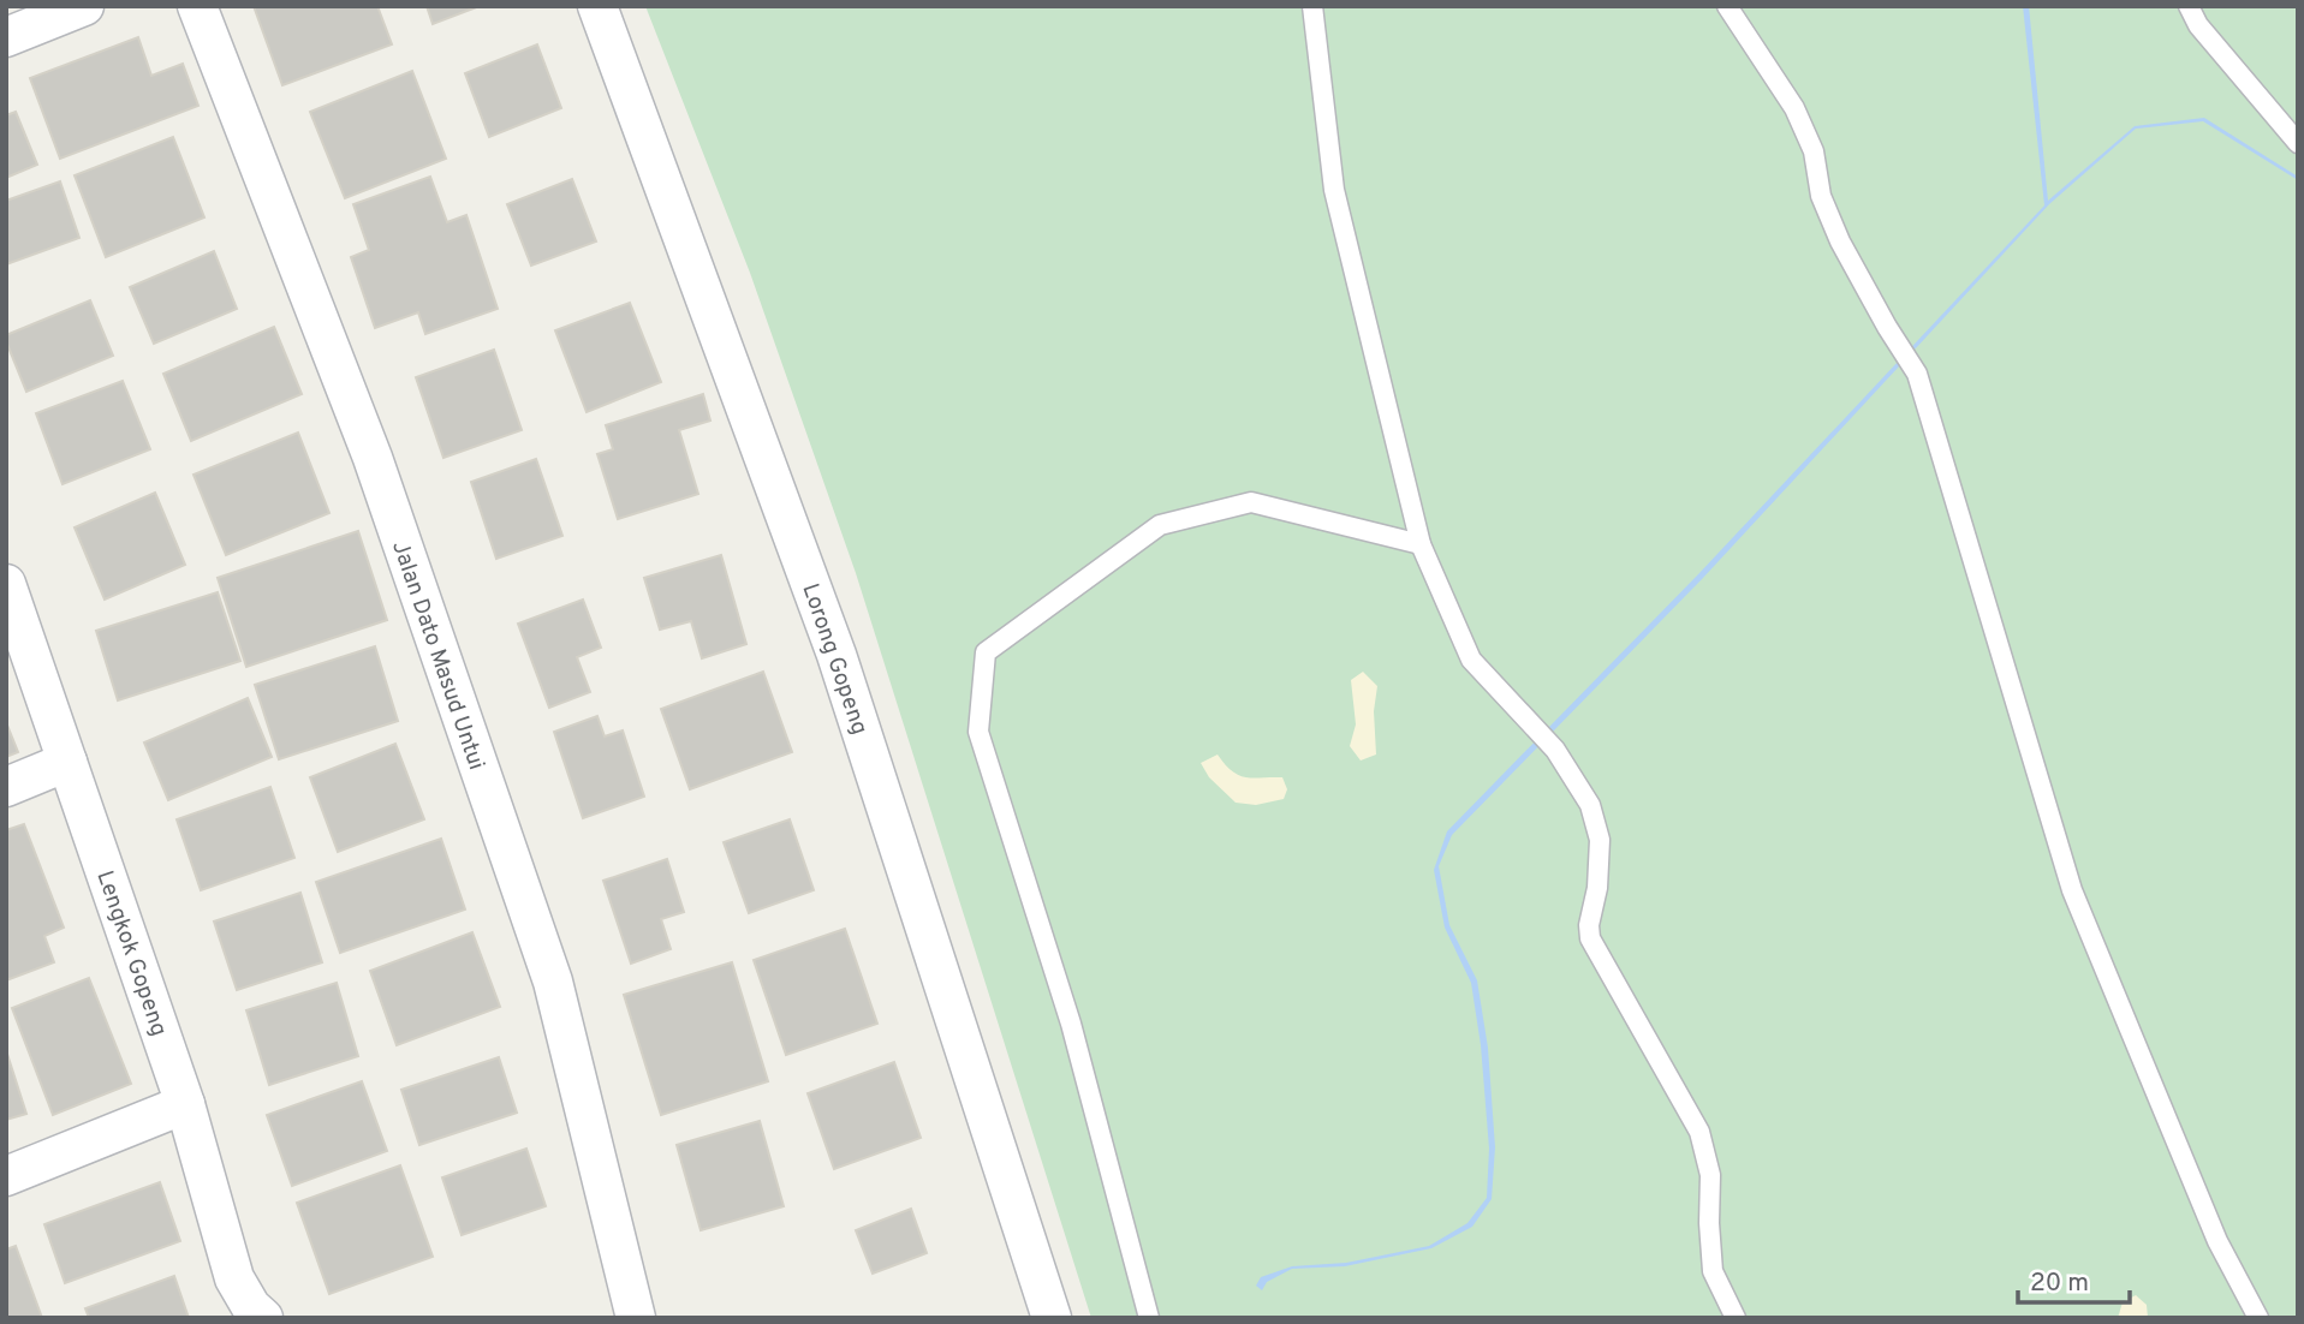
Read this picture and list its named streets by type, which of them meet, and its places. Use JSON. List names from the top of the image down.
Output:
{
  "streets": {
    "street": ["Jalan Dato Masud Untui", "Lorong Gopeng", "Lengkok Gopeng"]
  },
  "scale_bar": "20 m"
}
